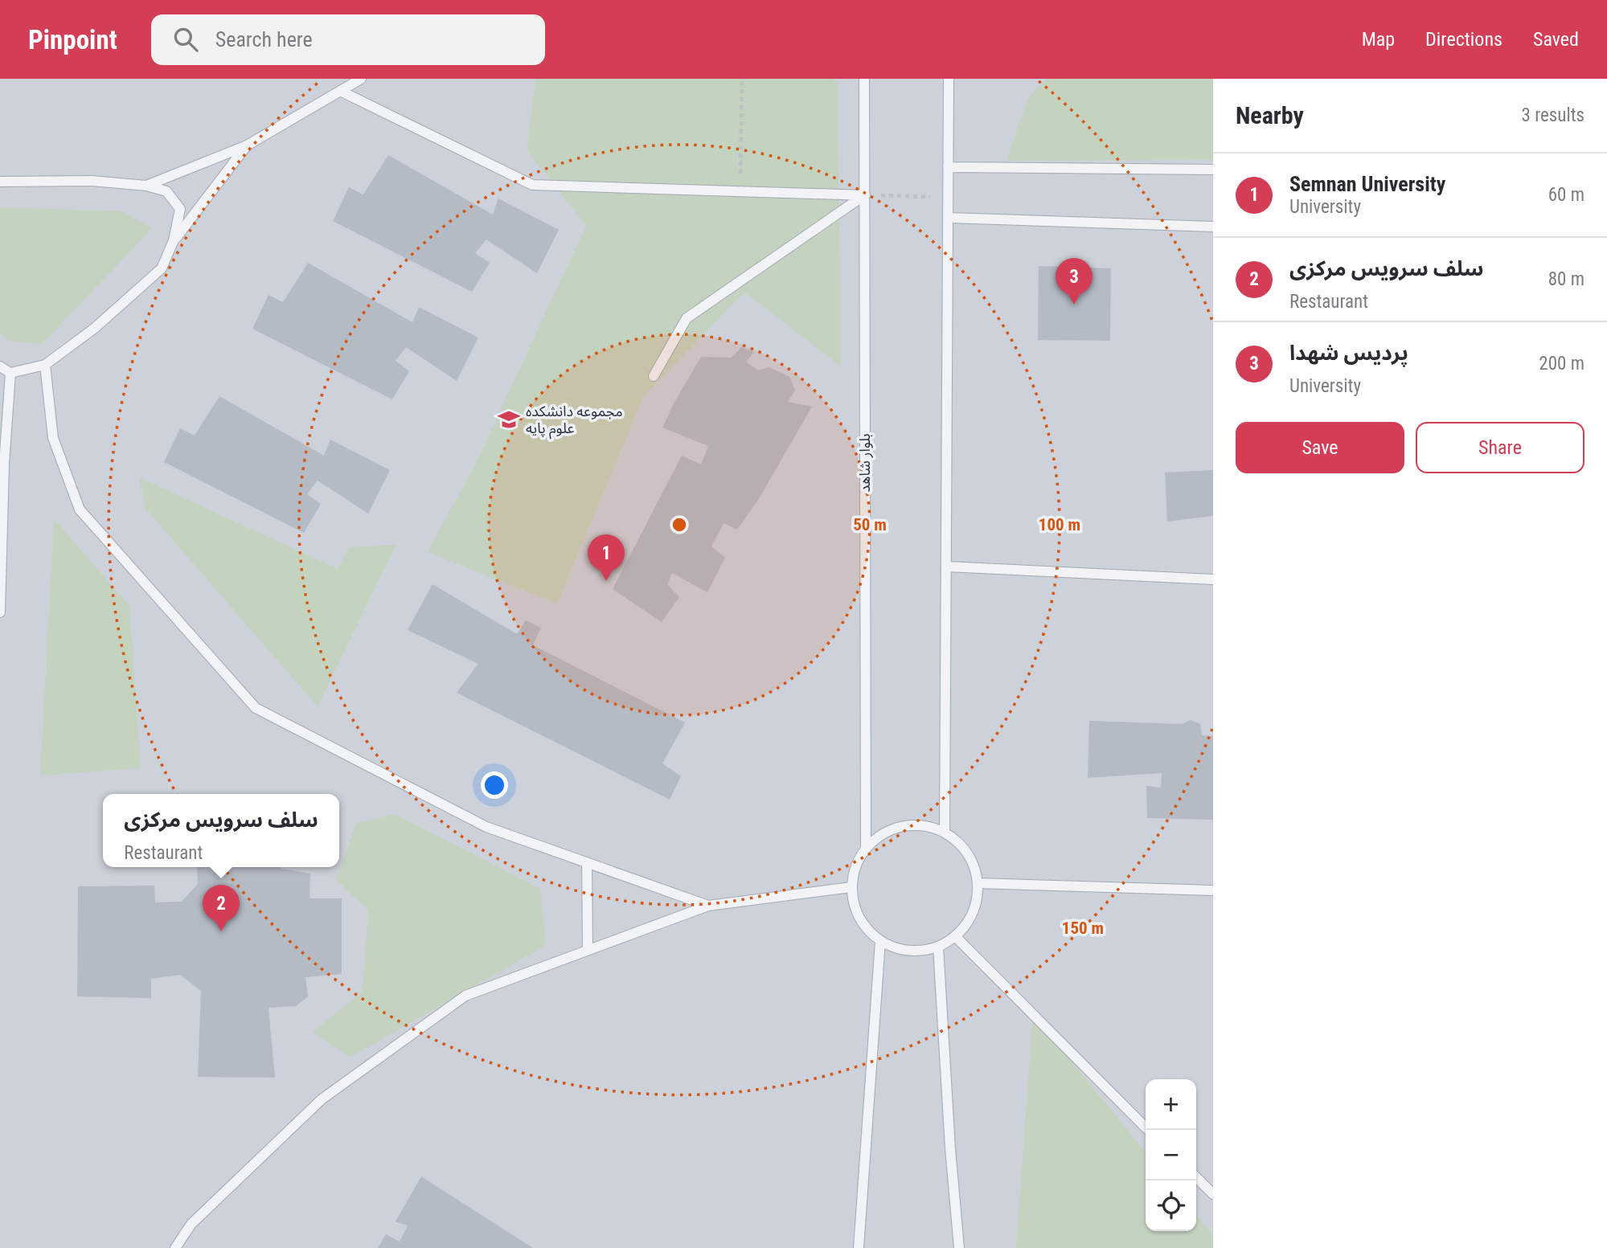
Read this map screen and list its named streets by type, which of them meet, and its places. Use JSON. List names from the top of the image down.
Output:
{
  "streets": {
    "lane": ["بلوار شاهد"]
  },
  "places": {
    "school or university": ["مجموعه دانشکده علوم پایه"]
  },
  "page": {
    "header": "Pinpoint",
    "search": "Search here",
    "nav": ["Map", "Directions", "Saved"],
    "heading": ["Nearby", "3 results"],
    "list": [
      {
        "mark": "1",
        "name": "Semnan University",
        "note": "University",
        "value": "60 m"
      },
      {
        "mark": "2",
        "name": "سلف سرویس مرکزی",
        "note": "Restaurant",
        "value": "80 m"
      },
      {
        "mark": "3",
        "name": "پردیس شهدا",
        "note": "University",
        "value": "200 m"
      }
    ],
    "pins": ["3", "1", "2"],
    "buttons": ["Save", "Share"],
    "popup": ["سلف سرویس مرکزی", "Restaurant"],
    "map_buttons": ["+", "−"]
  },
  "rings": ["50 m", "100 m", "150 m"]
}
